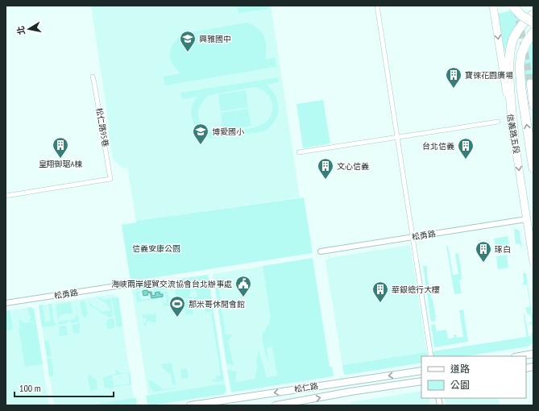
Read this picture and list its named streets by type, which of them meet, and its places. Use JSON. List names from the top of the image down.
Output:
{
  "streets": {
    "main road": ["信義路五段"],
    "street": ["松仁路95巷", "松勇路", "松仁路"]
  },
  "crossings": [
    ["信義路五段", "松勇路"]
  ],
  "one_way": ["信義路五段"],
  "parks": ["信義安康公園"],
  "places": {
    "school or university": ["興雅國中", "博愛國小"],
    "building": [
      "寶徠花園廣場",
      "皇翔御琚A棟",
      "台北信義",
      "文心信義",
      "琢白",
      "華銀總行大樓"
    ],
    "public building": ["海峽兩岸經貿交流協會台北辦事處"],
    "sports": ["那米哥休閒會館"]
  },
  "legend": ["道路", "公園"],
  "scale_bar": "100 m",
  "north": "left"
}
